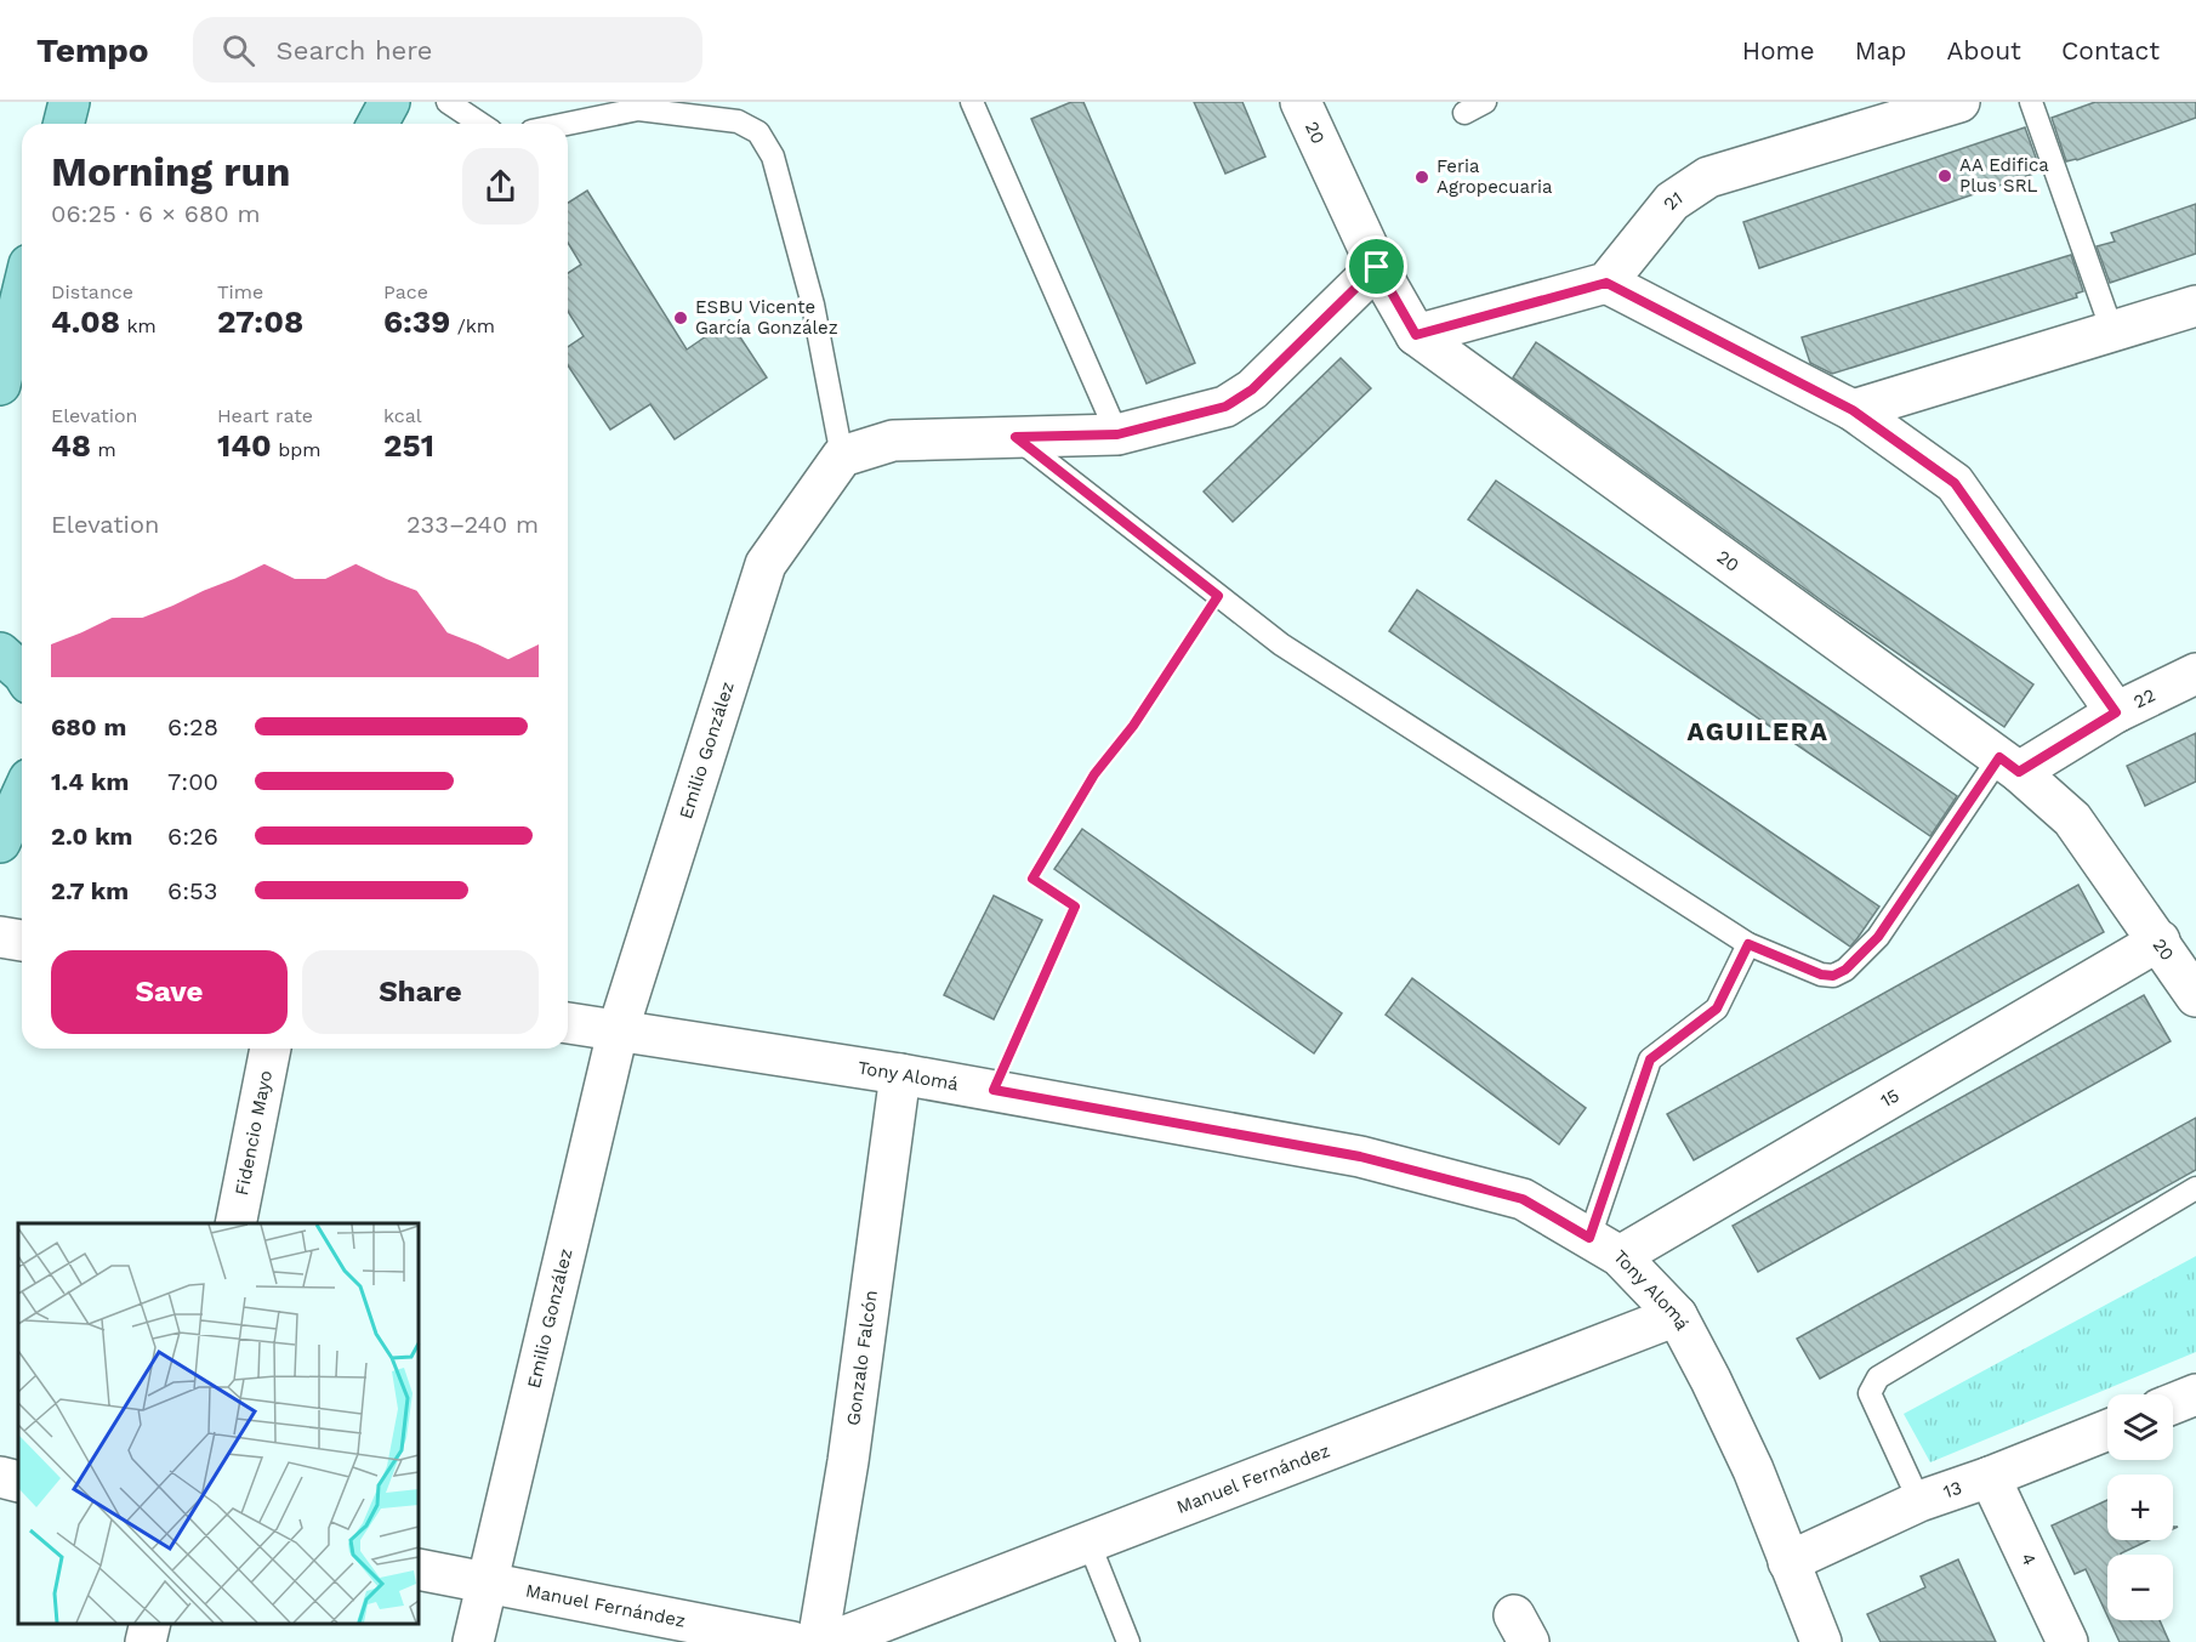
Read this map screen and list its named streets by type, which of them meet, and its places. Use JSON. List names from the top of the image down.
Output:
{
  "streets": {
    "street": [
      "20",
      "21",
      "22",
      "Emilio González",
      "Tony Alomá",
      "15",
      "Fidencio Mayo",
      "Gonzalo Falcón",
      "Manuel Fernández",
      "13",
      "4"
    ]
  },
  "crossings": [
    ["20", "22"],
    ["20", "15"],
    ["Emilio González", "Tony Alomá"],
    ["Emilio González", "Manuel Fernández"],
    ["Tony Alomá", "15"],
    ["Tony Alomá", "Gonzalo Falcón"],
    ["Tony Alomá", "Manuel Fernández"],
    ["Tony Alomá", "13"],
    ["13", "4"]
  ],
  "districts": ["AGUILERA"],
  "places": ["AA Edifica Plus SRL", "Feria Agropecuaria", "ESBU Vicente García González"],
  "page": {
    "header": "Tempo",
    "search": "Search here",
    "nav": [
      "Home",
      "Map",
      "About",
      "Contact"
    ],
    "heading": ["Morning run", "06:25 · 6 × 680 m"],
    "stats": [
      ["Distance", "4.08 km"],
      ["Time", "27:08"],
      ["Pace", "6:39 /km"],
      ["Elevation", "48 m"],
      ["Heart rate", "140 bpm"],
      ["kcal", "251"]
    ],
    "chart": ["Elevation", "233–240 m"],
    "list": [
      {
        "name": "680 m",
        "note": "6:28"
      },
      {
        "name": "1.4 km",
        "note": "7:00"
      },
      {
        "name": "2.0 km",
        "note": "6:26"
      },
      {
        "name": "2.7 km",
        "note": "6:53"
      }
    ],
    "buttons": ["Save", "Share"],
    "map_buttons": ["+", "−"]
  }
}
